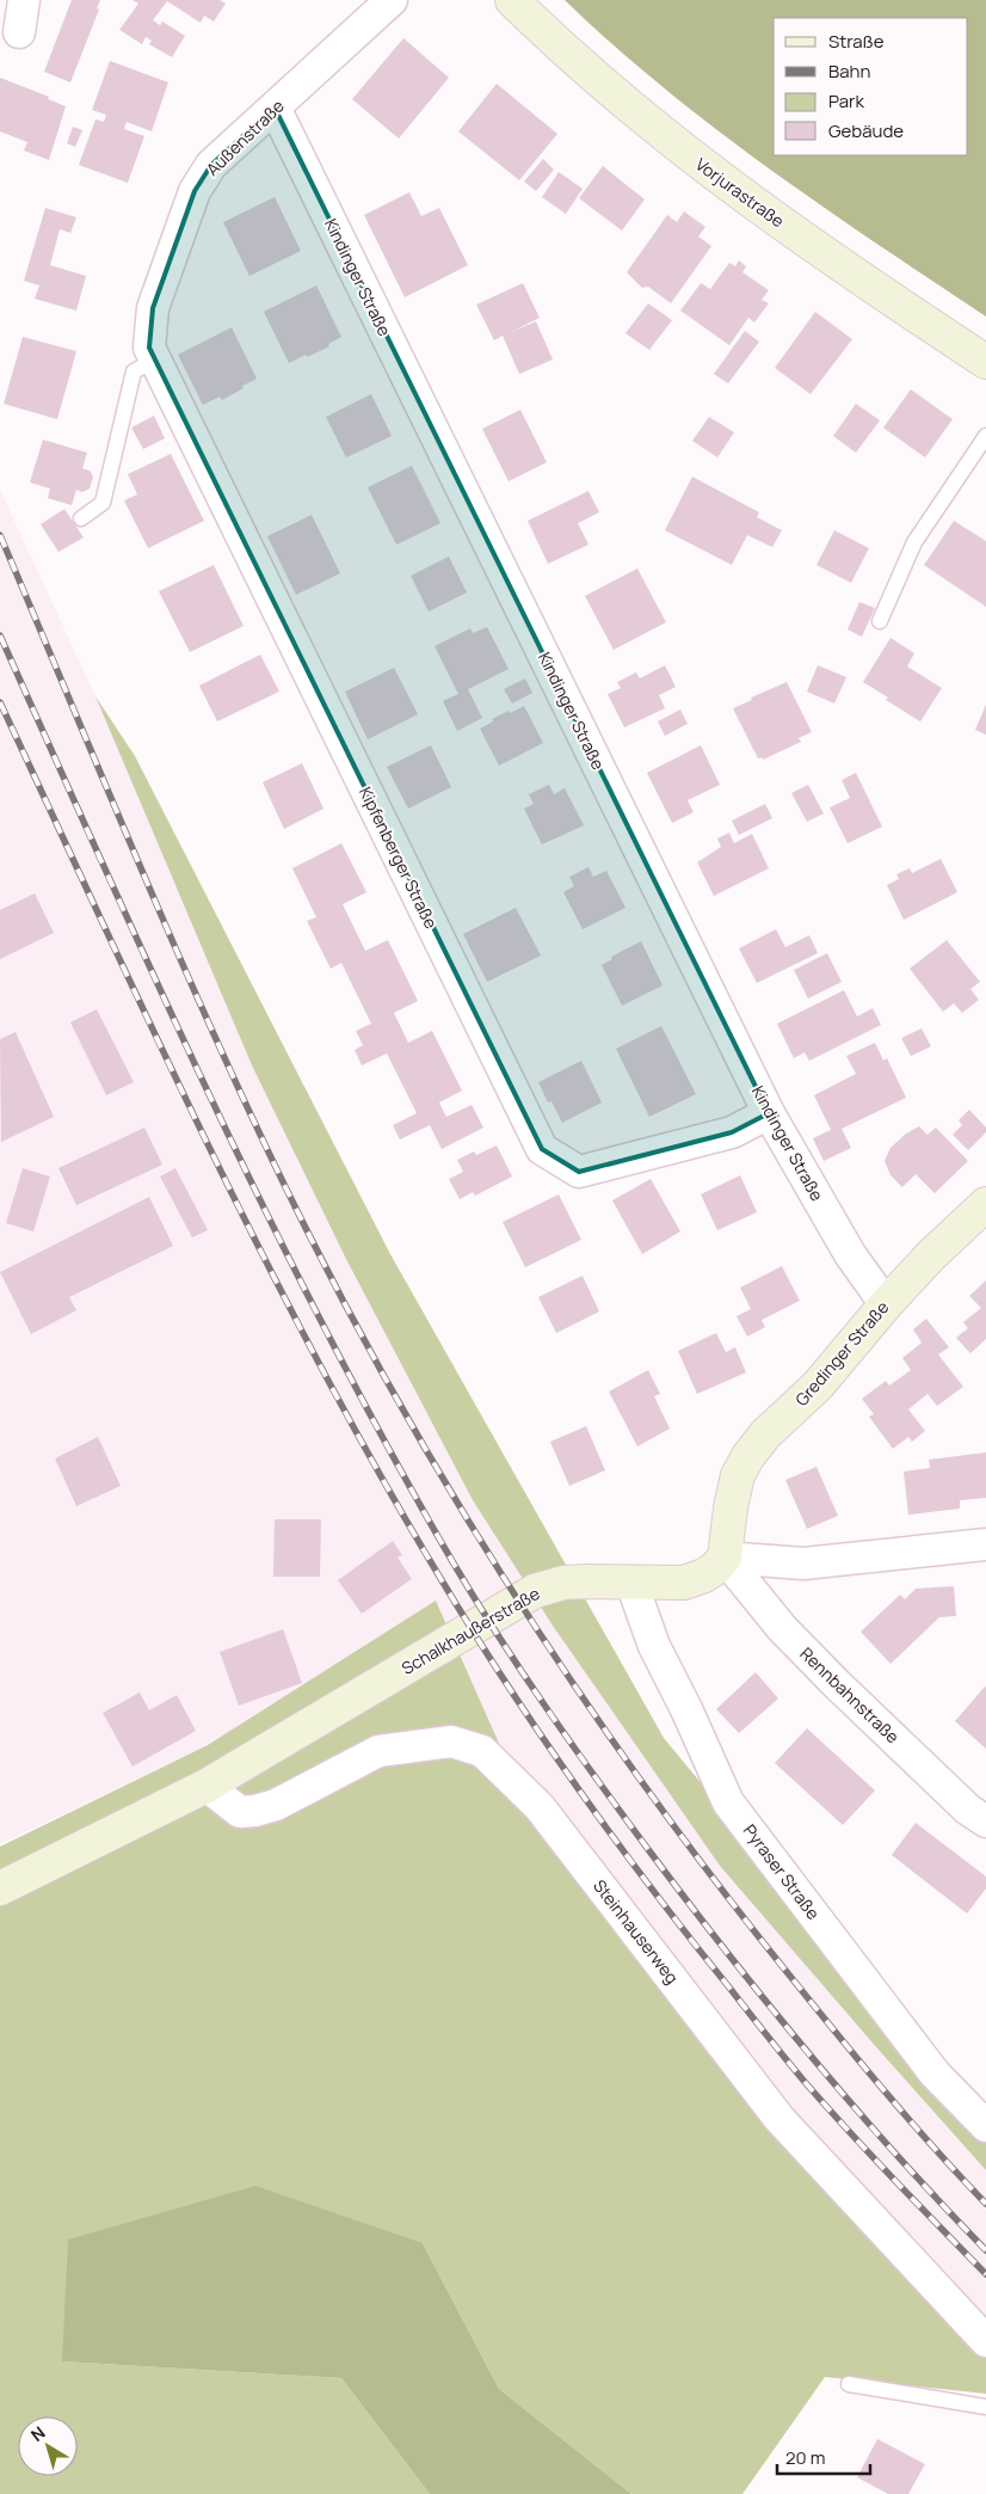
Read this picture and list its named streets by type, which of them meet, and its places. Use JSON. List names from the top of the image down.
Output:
{
  "streets": {
    "main road": ["Vorjurastraße", "Gredinger Straße", "Schalkhaußerstraße"],
    "street": [
      "Außenstraße",
      "Kindinger Straße",
      "Kipfenberger Straße",
      "Rennbahnstraße",
      "Pyraser Straße",
      "Steinhauserweg"
    ]
  },
  "crossings": [
    ["Außenstraße", "Kindinger Straße"],
    ["Außenstraße", "Kipfenberger Straße"],
    ["Kindinger Straße", "Kipfenberger Straße"],
    ["Kindinger Straße", "Gredinger Straße"],
    ["Gredinger Straße", "Schalkhaußerstraße"],
    ["Gredinger Straße", "Rennbahnstraße"],
    ["Schalkhaußerstraße", "Rennbahnstraße"],
    ["Schalkhaußerstraße", "Pyraser Straße"],
    ["Schalkhaußerstraße", "Steinhauserweg"]
  ],
  "legend": [
    "Straße",
    "Bahn",
    "Park",
    "Gebäude"
  ],
  "scale_bar": "20 m",
  "north": "top left"
}
